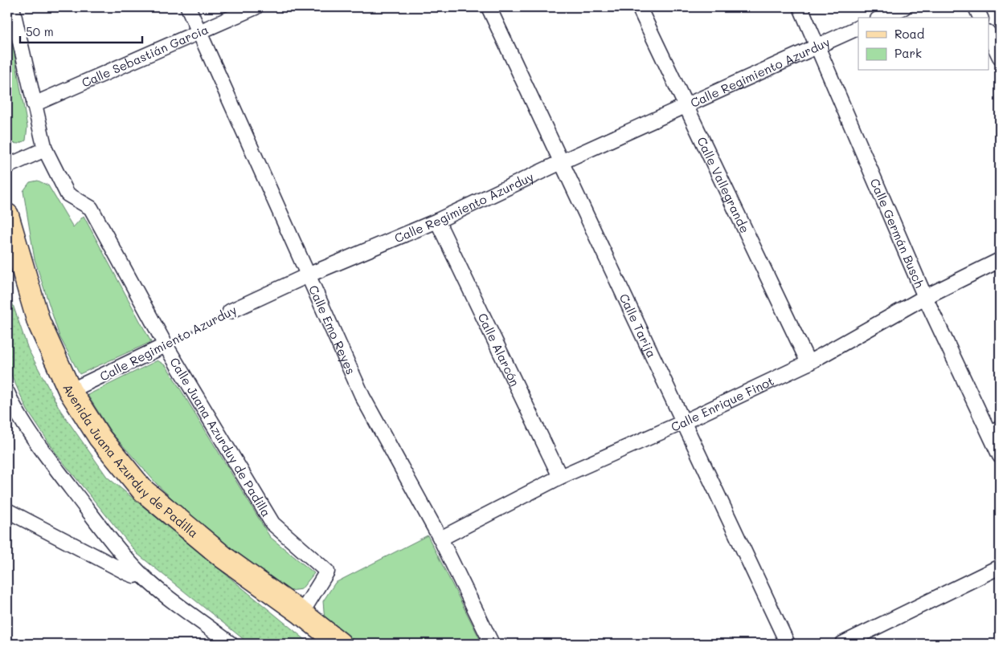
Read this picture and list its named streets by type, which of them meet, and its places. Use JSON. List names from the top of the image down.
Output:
{
  "streets": {
    "main road": ["Avenida Juana Azurduy de Padilla"],
    "street": [
      "Calle Sebastián Garcia",
      "Calle Regimiento Azurduy",
      "Calle Vallegrande",
      "Calle Germán Busch",
      "Calle Tarija",
      "Calle Emo Reyes",
      "Calle Alarcón",
      "Calle Enrique Finot",
      "Calle Juana Azurduy de Padilla"
    ]
  },
  "crossings": [
    ["Calle Sebastián Garcia", "Calle Emo Reyes"],
    ["Calle Sebastián Garcia", "Calle Juana Azurduy de Padilla"],
    ["Calle Regimiento Azurduy", "Calle Vallegrande"],
    ["Calle Regimiento Azurduy", "Calle Germán Busch"],
    ["Calle Regimiento Azurduy", "Calle Tarija"],
    ["Calle Regimiento Azurduy", "Calle Emo Reyes"],
    ["Calle Regimiento Azurduy", "Calle Alarcón"],
    ["Calle Regimiento Azurduy", "Calle Juana Azurduy de Padilla"],
    ["Calle Regimiento Azurduy", "Avenida Juana Azurduy de Padilla"],
    ["Calle Vallegrande", "Calle Enrique Finot"],
    ["Calle Germán Busch", "Calle Enrique Finot"],
    ["Calle Tarija", "Calle Enrique Finot"],
    ["Calle Emo Reyes", "Calle Enrique Finot"],
    ["Calle Alarcón", "Calle Enrique Finot"],
    ["Calle Juana Azurduy de Padilla", "Avenida Juana Azurduy de Padilla"]
  ],
  "legend": ["Road", "Park"],
  "scale_bar": "50 m"
}
